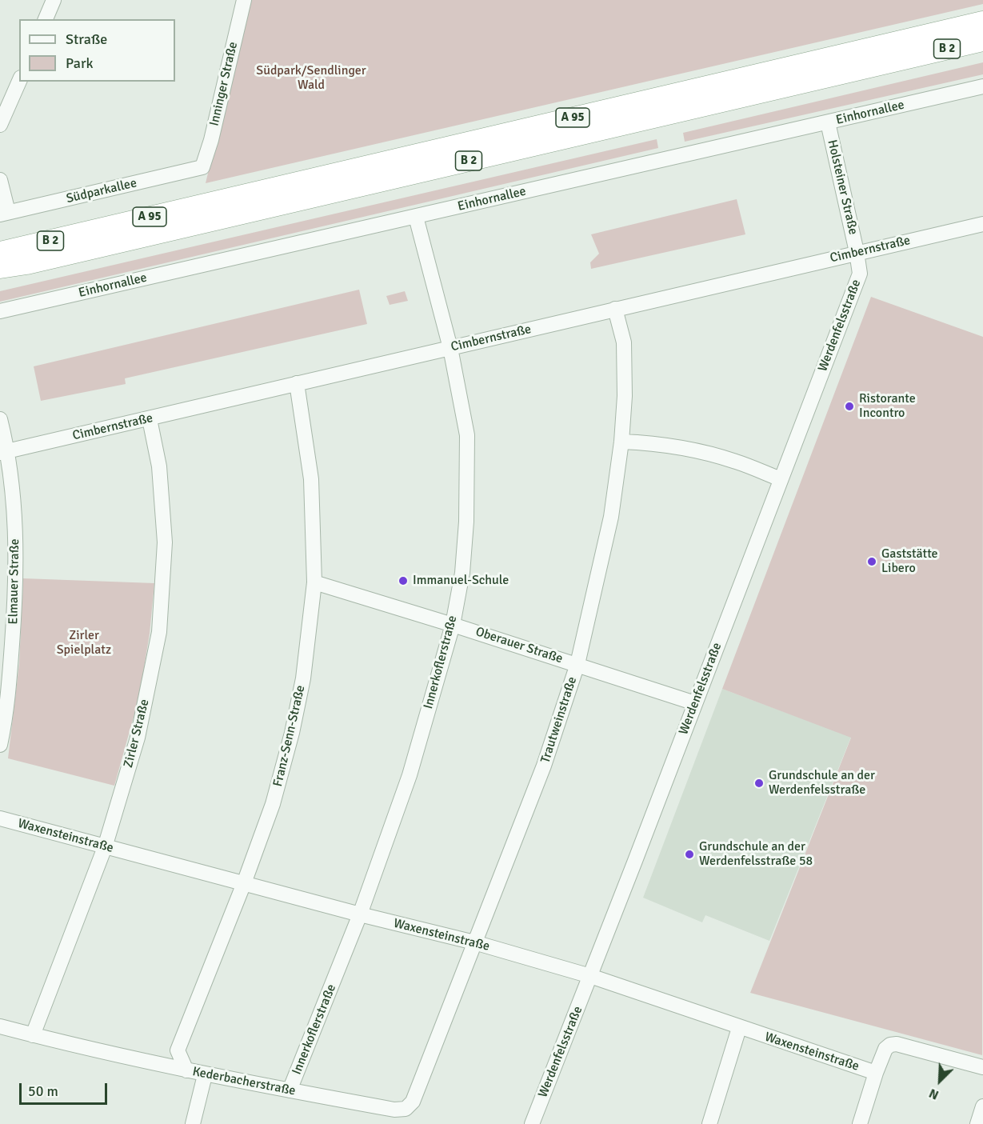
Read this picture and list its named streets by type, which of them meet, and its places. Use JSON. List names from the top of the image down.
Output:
{
  "streets": {
    "highway": ["B 2", "A 95"],
    "street": [
      "Inninger Straße",
      "Einhornallee",
      "Holsteiner Straße",
      "Südparkallee",
      "Cimbernstraße",
      "Werdenfelsstraße",
      "Elmauer Straße",
      "Oberauer Straße",
      "Innerkoflerstraße",
      "Trautweinstraße",
      "Zirler Straße",
      "Franz-Senn-Straße",
      "Waxensteinstraße",
      "Kederbacherstraße"
    ]
  },
  "crossings": [
    ["B 2", "A 95"],
    ["Inninger Straße", "Südparkallee"],
    ["Einhornallee", "Holsteiner Straße"],
    ["Einhornallee", "Innerkoflerstraße"],
    ["Holsteiner Straße", "Cimbernstraße"],
    ["Holsteiner Straße", "Werdenfelsstraße"],
    ["Cimbernstraße", "Werdenfelsstraße"],
    ["Cimbernstraße", "Elmauer Straße"],
    ["Cimbernstraße", "Innerkoflerstraße"],
    ["Cimbernstraße", "Trautweinstraße"],
    ["Cimbernstraße", "Zirler Straße"],
    ["Cimbernstraße", "Franz-Senn-Straße"],
    ["Werdenfelsstraße", "Oberauer Straße"],
    ["Werdenfelsstraße", "Waxensteinstraße"],
    ["Oberauer Straße", "Innerkoflerstraße"],
    ["Oberauer Straße", "Trautweinstraße"],
    ["Oberauer Straße", "Franz-Senn-Straße"],
    ["Innerkoflerstraße", "Waxensteinstraße"],
    ["Innerkoflerstraße", "Kederbacherstraße"],
    ["Trautweinstraße", "Waxensteinstraße"],
    ["Trautweinstraße", "Kederbacherstraße"],
    ["Zirler Straße", "Waxensteinstraße"],
    ["Zirler Straße", "Kederbacherstraße"],
    ["Franz-Senn-Straße", "Waxensteinstraße"],
    ["Franz-Senn-Straße", "Kederbacherstraße"]
  ],
  "parks": ["Südpark/Sendlinger Wald", "Zirler Spielplatz"],
  "places": [
    "Ristorante Incontro",
    "Gaststätte Libero",
    "Immanuel-Schule",
    "Grundschule an der Werdenfelsstraße",
    "Grundschule an der Werdenfelsstraße 58"
  ],
  "legend": ["Straße", "Park"],
  "scale_bar": "50 m",
  "north": "bottom left"
}
